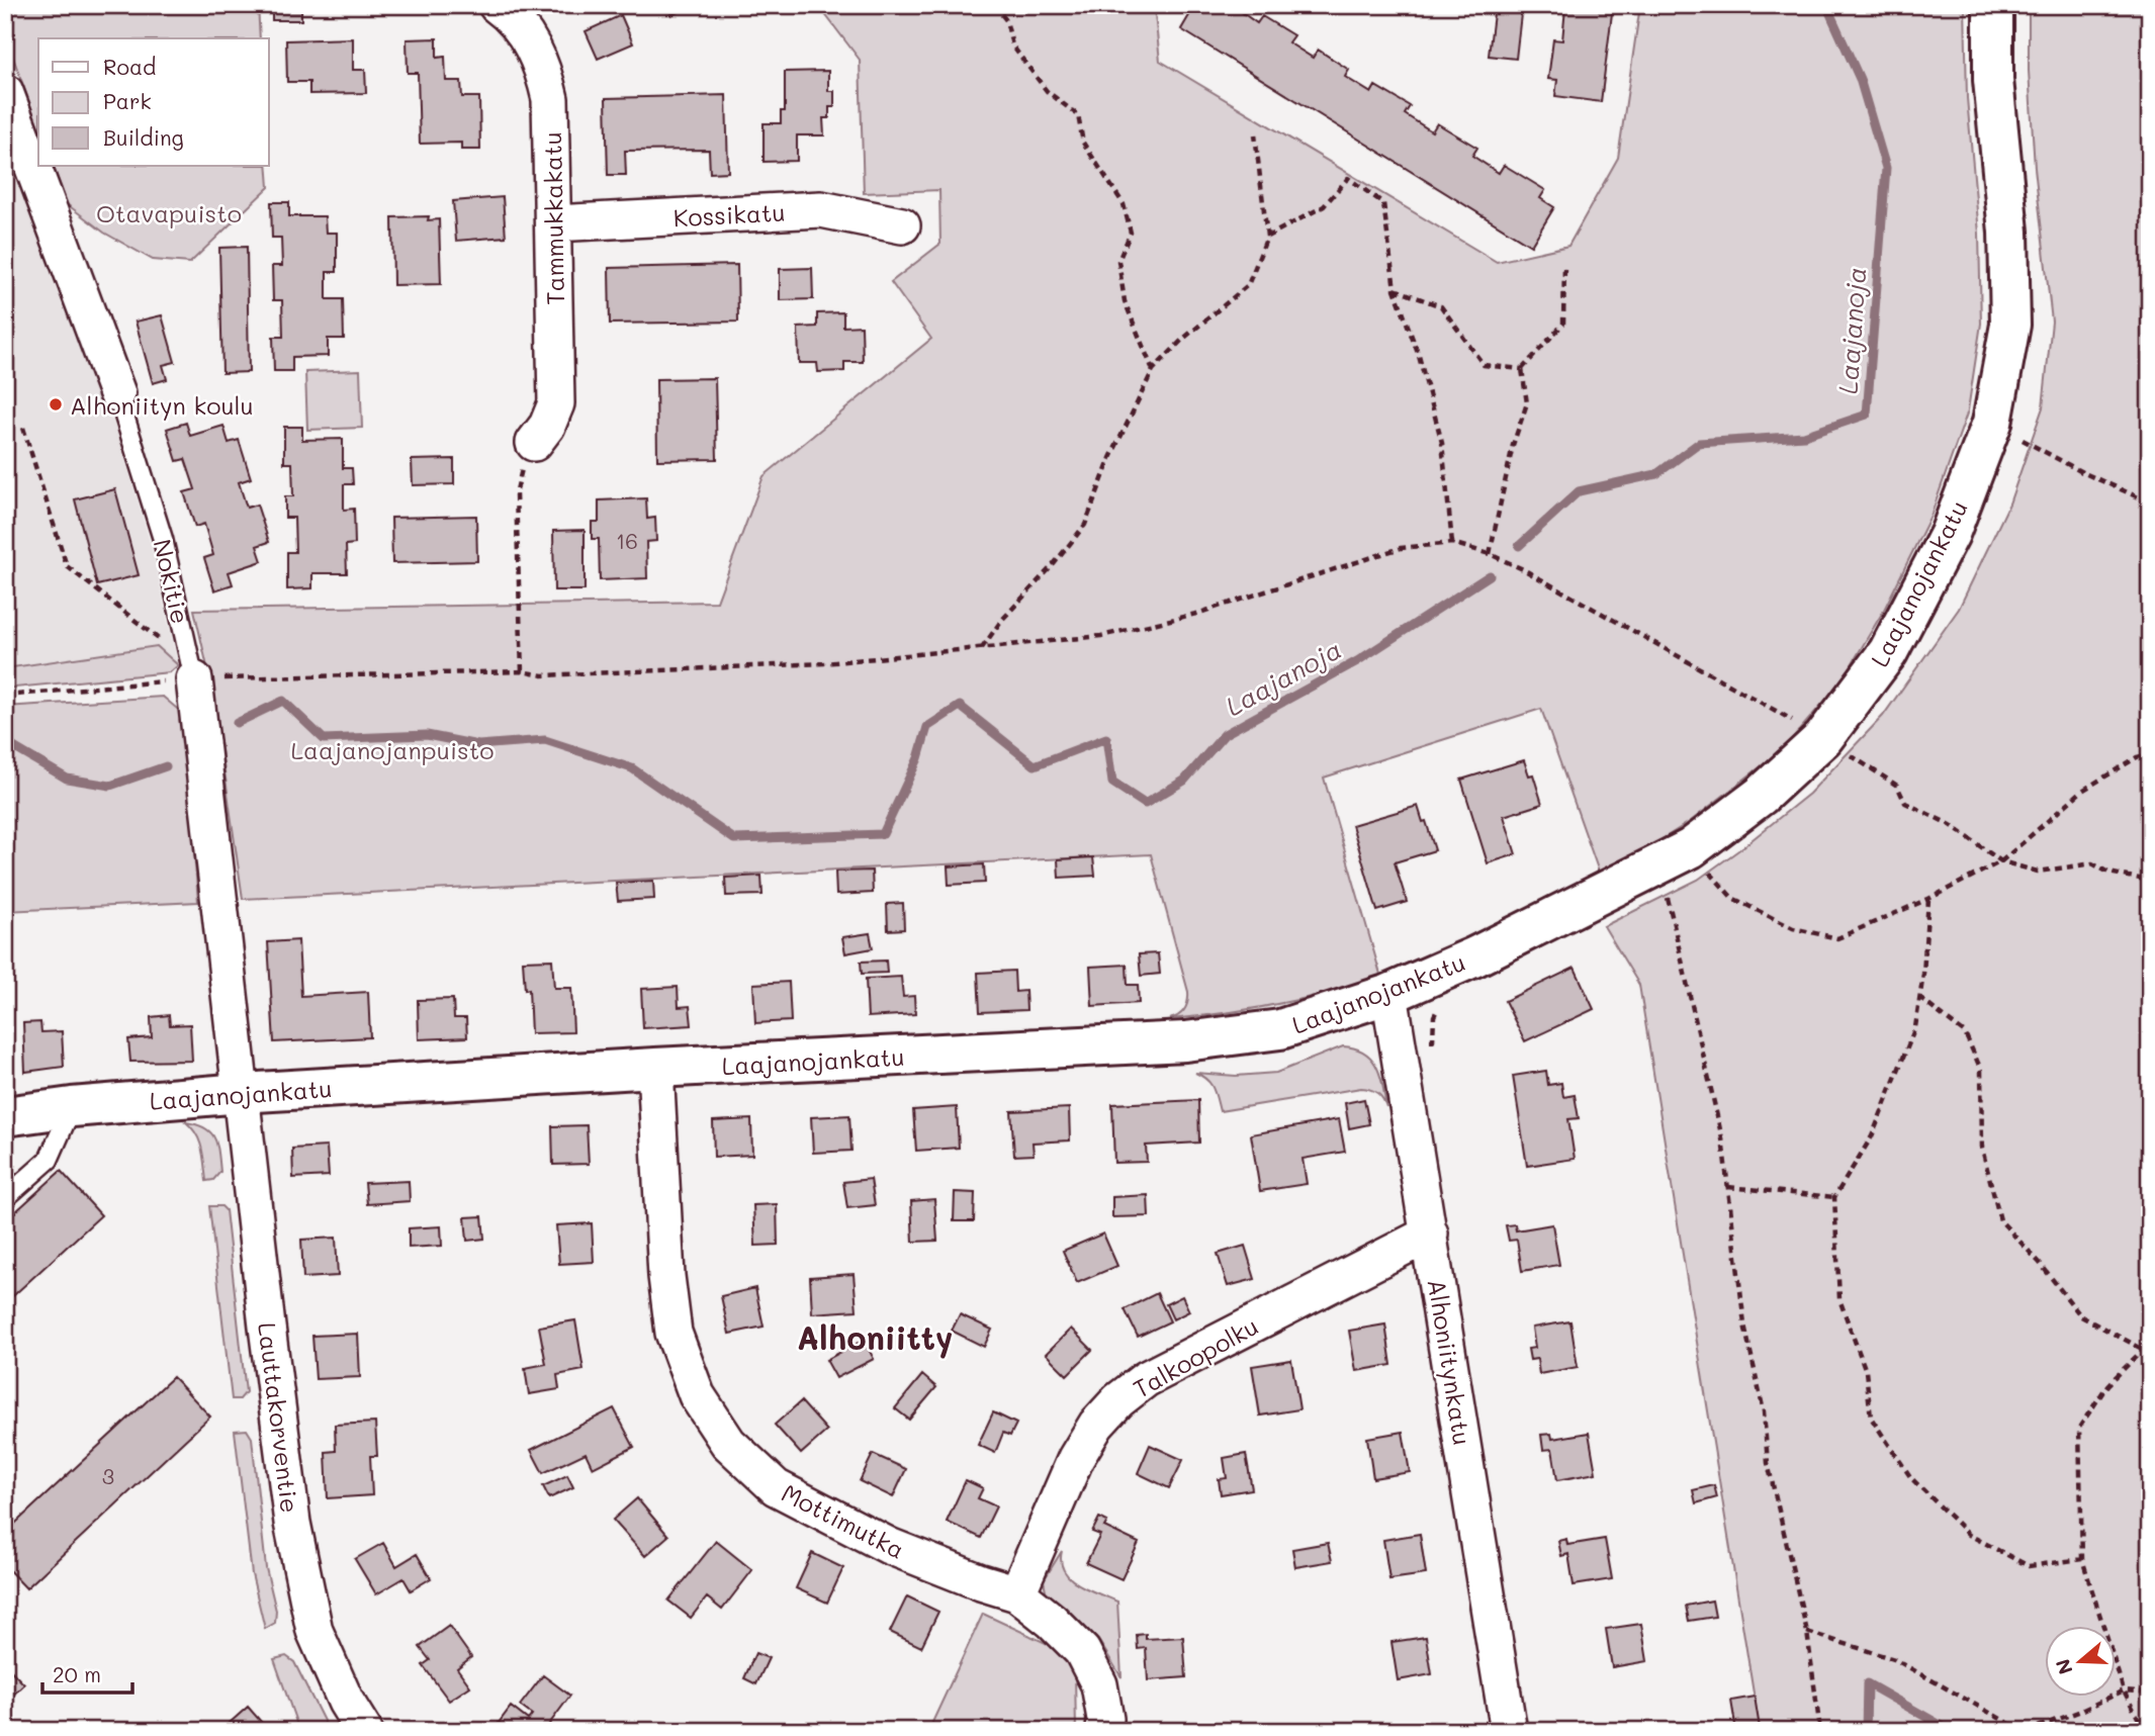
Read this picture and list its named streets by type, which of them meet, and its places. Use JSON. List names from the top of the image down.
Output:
{
  "streets": {
    "street": [
      "Kossikatu",
      "Tammukkakatu",
      "Nokitie",
      "Laajanojankatu",
      "Talkoopolku",
      "Alhoniitynkatu",
      "Lauttakorventie",
      "Mottimutka"
    ]
  },
  "crossings": [
    ["Kossikatu", "Tammukkakatu"],
    ["Nokitie", "Laajanojankatu"],
    ["Nokitie", "Lauttakorventie"],
    ["Laajanojankatu", "Alhoniitynkatu"],
    ["Laajanojankatu", "Lauttakorventie"],
    ["Laajanojankatu", "Mottimutka"],
    ["Talkoopolku", "Alhoniitynkatu"],
    ["Talkoopolku", "Mottimutka"]
  ],
  "districts": ["Alhoniitty"],
  "water": ["Laajanoja"],
  "parks": ["Otavapuisto", "Laajanojanpuisto"],
  "places": ["Alhoniityn koulu"],
  "house_numbers": ["16", "3"],
  "legend": ["Road", "Park", "Building"],
  "scale_bar": "20 m",
  "north": "left"
}
